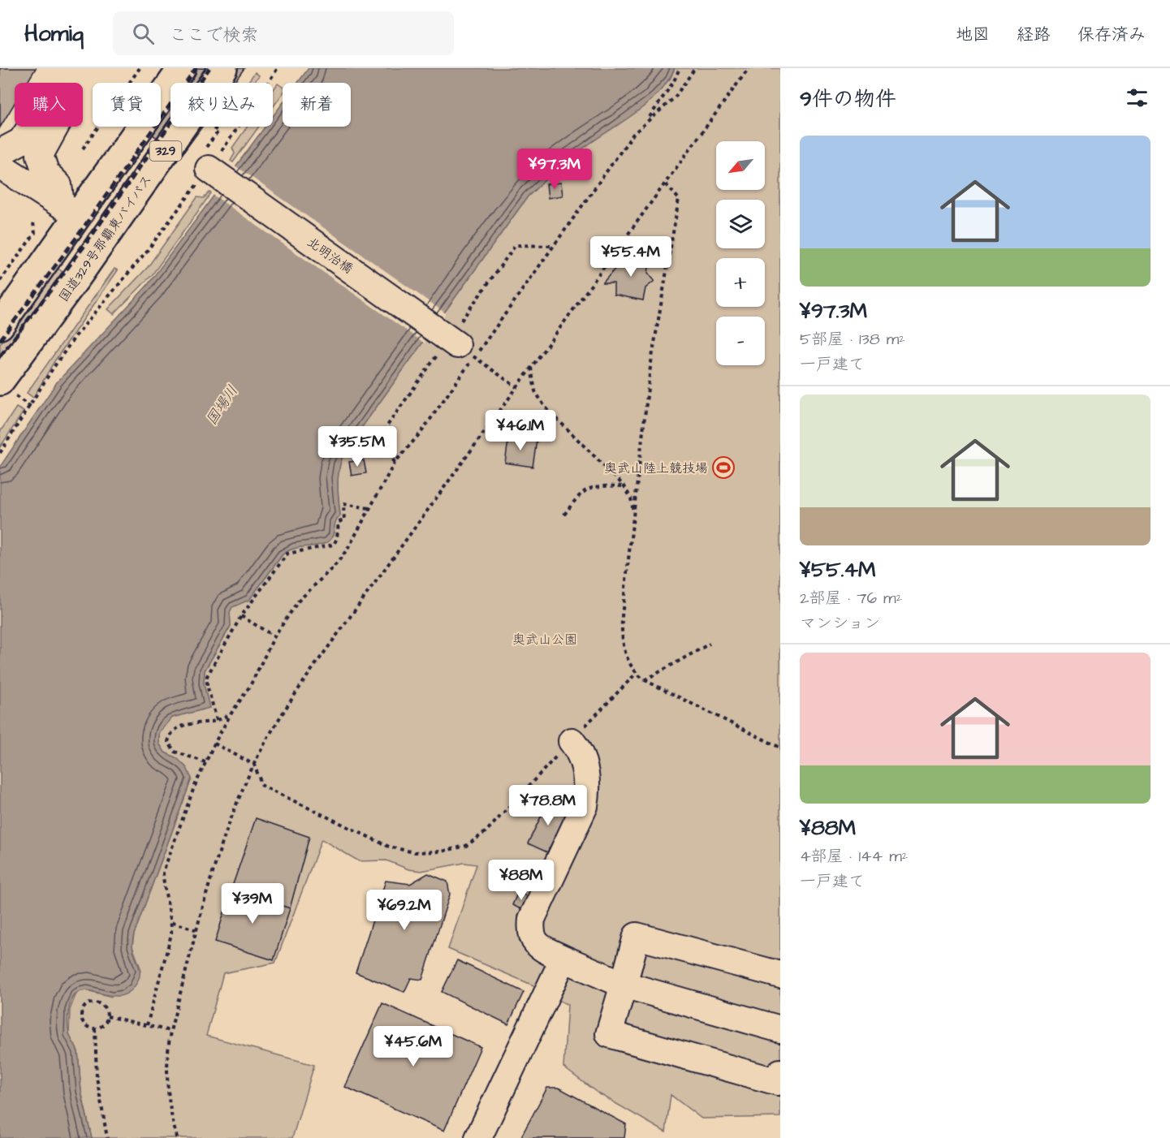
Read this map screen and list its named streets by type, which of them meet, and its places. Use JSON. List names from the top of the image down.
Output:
{
  "streets": {
    "highway": ["329", "国道329号那覇東バイパス"],
    "street": ["北明治橋"]
  },
  "water": ["国場川"],
  "parks": ["奥武山公園"],
  "places": {
    "sports": ["奥武山陸上競技場"]
  },
  "north": "bottom left",
  "page": {
    "header": "Homiq",
    "search": "ここで検索",
    "nav": ["地図", "経路", "保存済み"],
    "heading": "9件の物件",
    "chip": [
      "購入",
      "賃貸",
      "絞り込み",
      "新着"
    ],
    "list": [
      {
        "name": "¥97.3M",
        "note": "5部屋 · 138 m² · 一戸建て"
      },
      {
        "name": "¥55.4M",
        "note": "2部屋 · 76 m² · マンション"
      },
      {
        "name": "¥88M",
        "note": "4部屋 · 144 m² · 一戸建て"
      }
    ],
    "map_buttons": ["+", "−"],
    "price": [
      "¥97.3M",
      "¥55.4M",
      "¥46.1M",
      "¥35.5M",
      "¥78.8M",
      "¥88M",
      "¥39M",
      "¥69.2M",
      "¥45.6M"
    ]
  }
}
